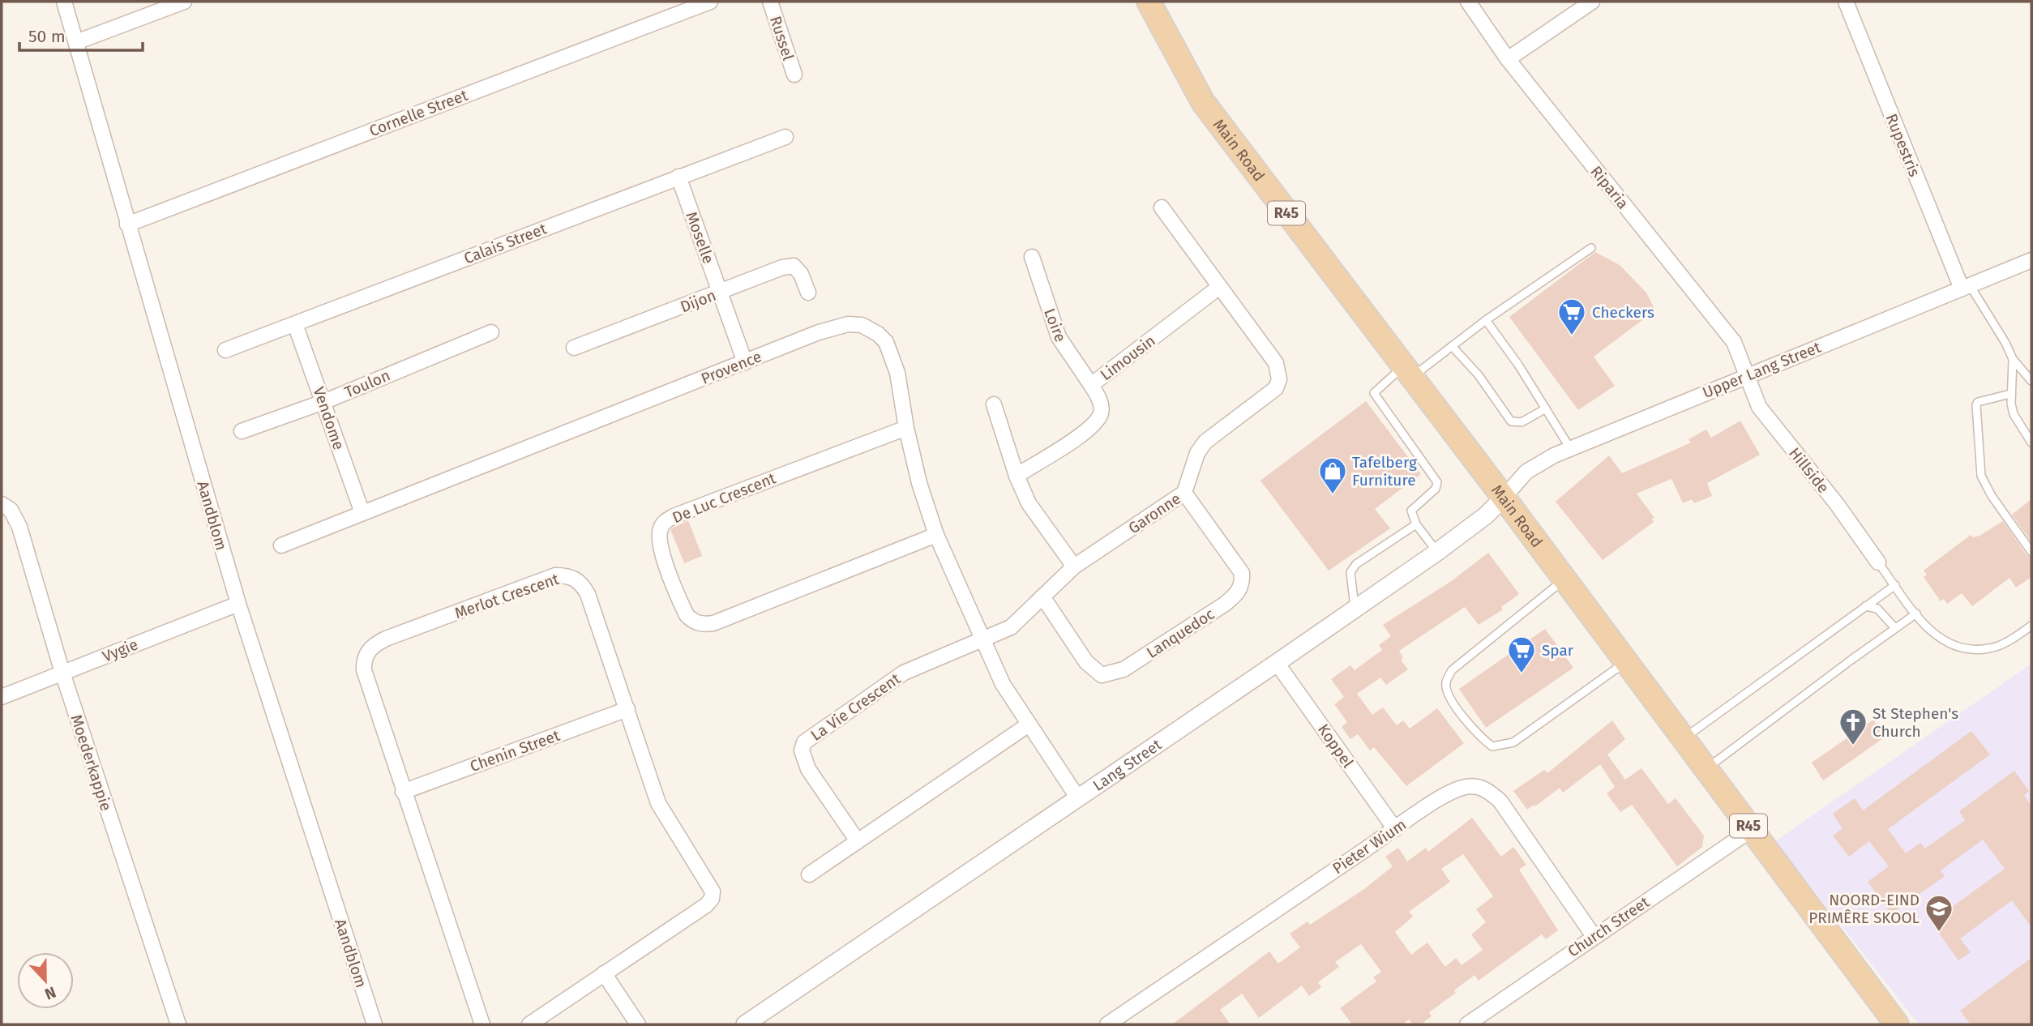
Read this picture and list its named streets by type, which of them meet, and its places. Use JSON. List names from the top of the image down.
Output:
{
  "streets": {
    "main road": ["Main Road", "R45"],
    "street": [
      "Russel",
      "Cornelle Street",
      "Rupestris",
      "Riparia",
      "Moselle",
      "Calais Street",
      "Dijon",
      "Loire",
      "Limousin",
      "Provence",
      "Upper Lang Street",
      "Toulon",
      "Vendome",
      "Hillside",
      "De Luc Crescent",
      "Garonne",
      "Aandblom",
      "Merlot Crescent",
      "Lanquedoc",
      "Vygie",
      "La Vie Crescent",
      "Koppel",
      "Chenin Street",
      "Moederkappie",
      "Lang Street",
      "Pieter Wium",
      "Church Street"
    ]
  },
  "crossings": [
    ["Cornelle Street", "Aandblom"],
    ["Rupestris", "Upper Lang Street"],
    ["Main Road", "Upper Lang Street"],
    ["Main Road", "Lang Street"],
    ["Main Road", "Church Street"],
    ["Riparia", "Upper Lang Street"],
    ["Riparia", "Hillside"],
    ["Moselle", "Calais Street"],
    ["Moselle", "Dijon"],
    ["Moselle", "Provence"],
    ["Calais Street", "Vendome"],
    ["Loire", "Limousin"],
    ["Limousin", "Garonne"],
    ["Provence", "Vendome"],
    ["Provence", "De Luc Crescent"],
    ["Provence", "Garonne"],
    ["Provence", "La Vie Crescent"],
    ["Upper Lang Street", "Hillside"],
    ["Upper Lang Street", "Lang Street"],
    ["Toulon", "Vendome"],
    ["Garonne", "Lanquedoc"],
    ["Garonne", "La Vie Crescent"],
    ["Aandblom", "Vygie"],
    ["Merlot Crescent", "Chenin Street"],
    ["Vygie", "Moederkappie"],
    ["Koppel", "Lang Street"],
    ["Koppel", "Pieter Wium"],
    ["Pieter Wium", "Church Street"]
  ],
  "places": {
    "supermarket": ["Checkers", "Spar"],
    "shop": ["Tafelberg Furniture"],
    "church": ["St Stephen's Church"],
    "school or university": ["NOORD-EIND PRIMÊRE SKOOL"]
  },
  "scale_bar": "50 m",
  "north": "bottom"
}
